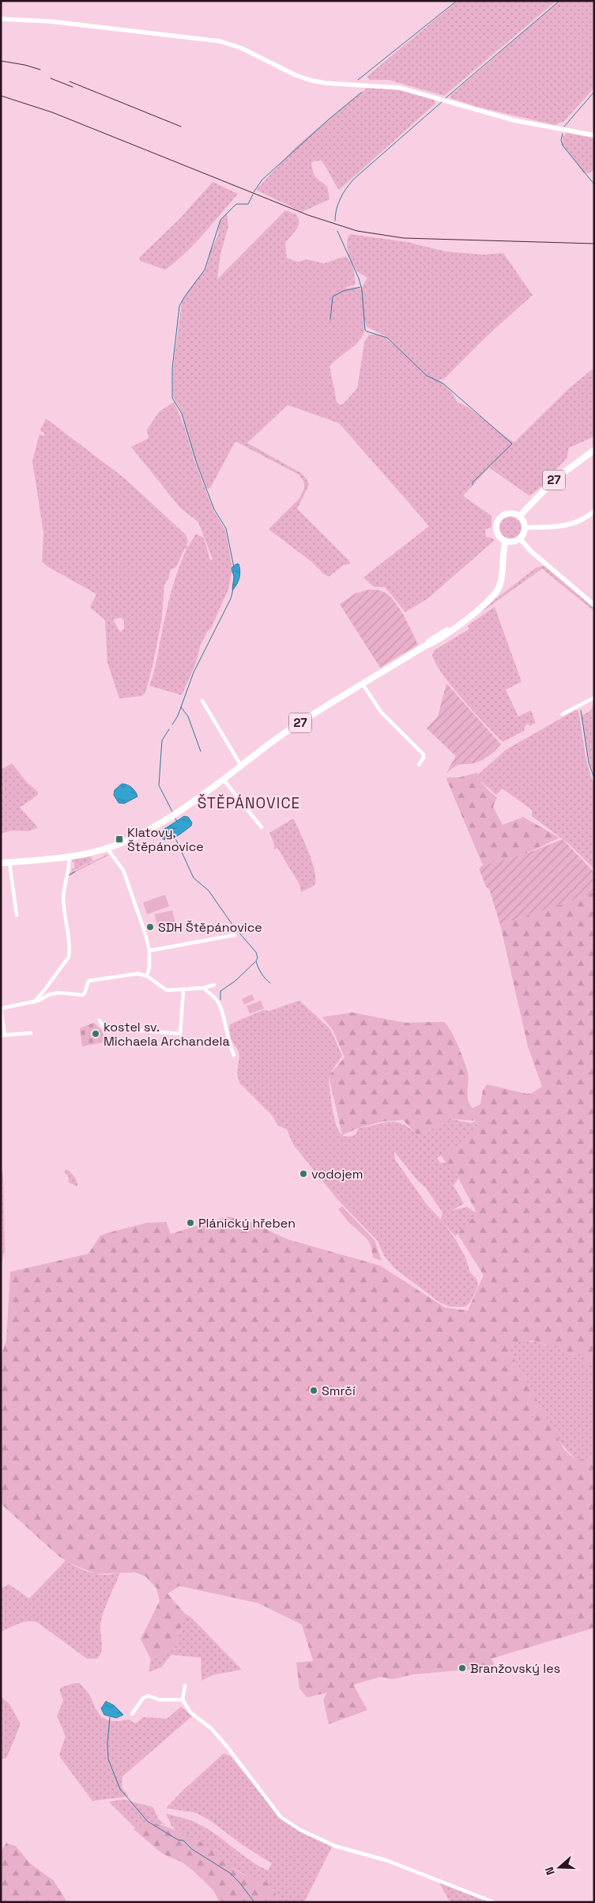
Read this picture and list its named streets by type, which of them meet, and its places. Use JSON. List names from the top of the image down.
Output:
{
  "streets": {
    "main road": ["27"]
  },
  "districts": ["ŠTĚPÁNOVICE"],
  "places": {
    "transit": ["Klatovy, Štěpánovice"],
    "other": [
      "SDH Štěpánovice",
      "kostel sv. Michaela Archandela",
      "vodojem",
      "Plánický hřeben",
      "Smrčí",
      "Branžovský les"
    ]
  },
  "north": "left"
}
